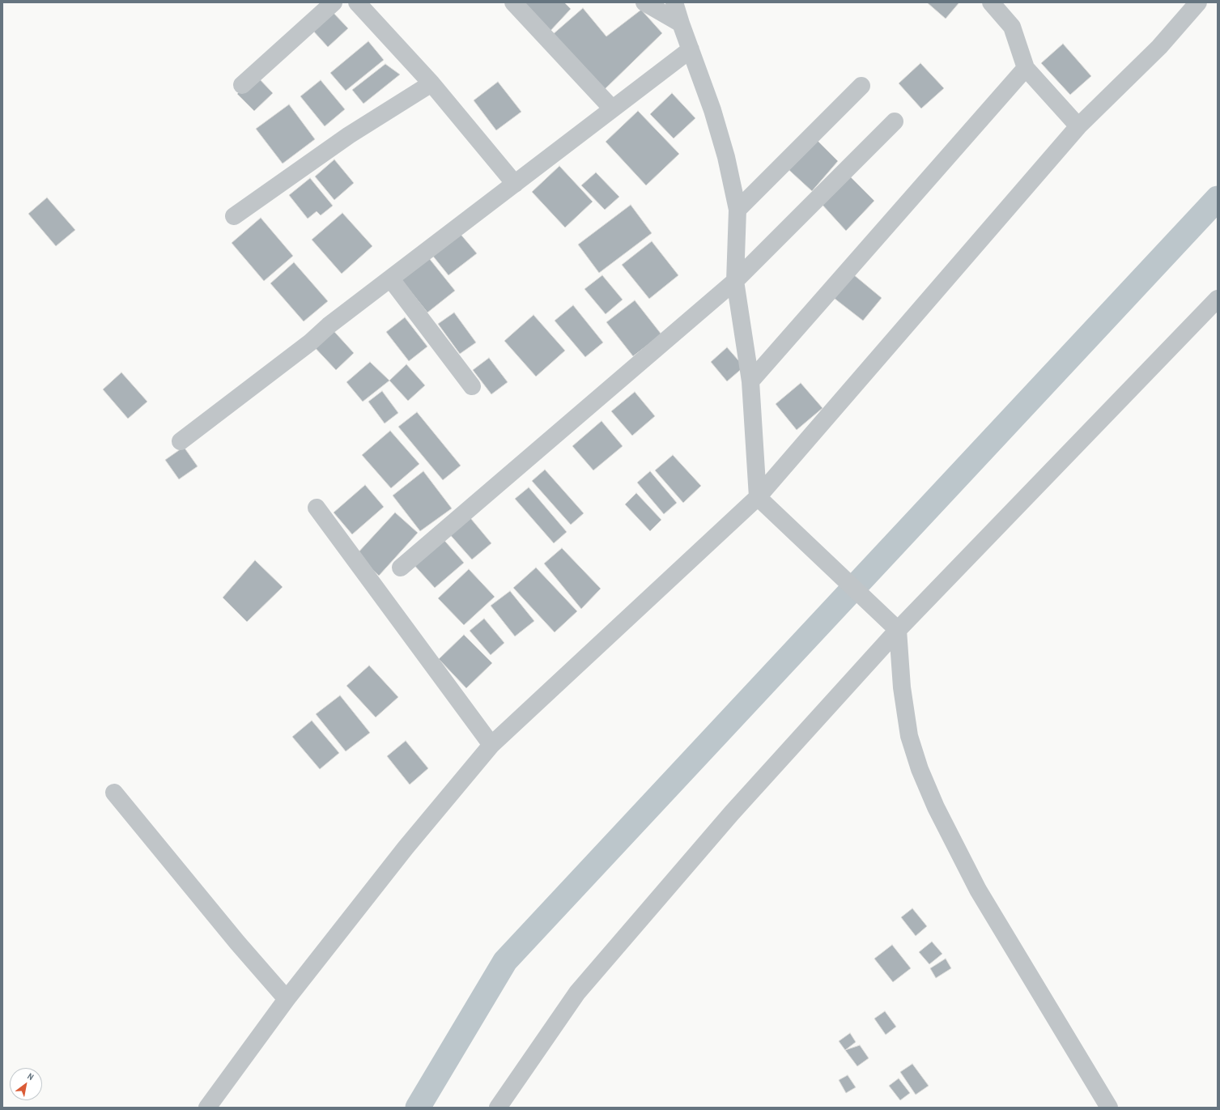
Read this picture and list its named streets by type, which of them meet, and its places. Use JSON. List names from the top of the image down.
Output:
{
  "north": "top right"
}
